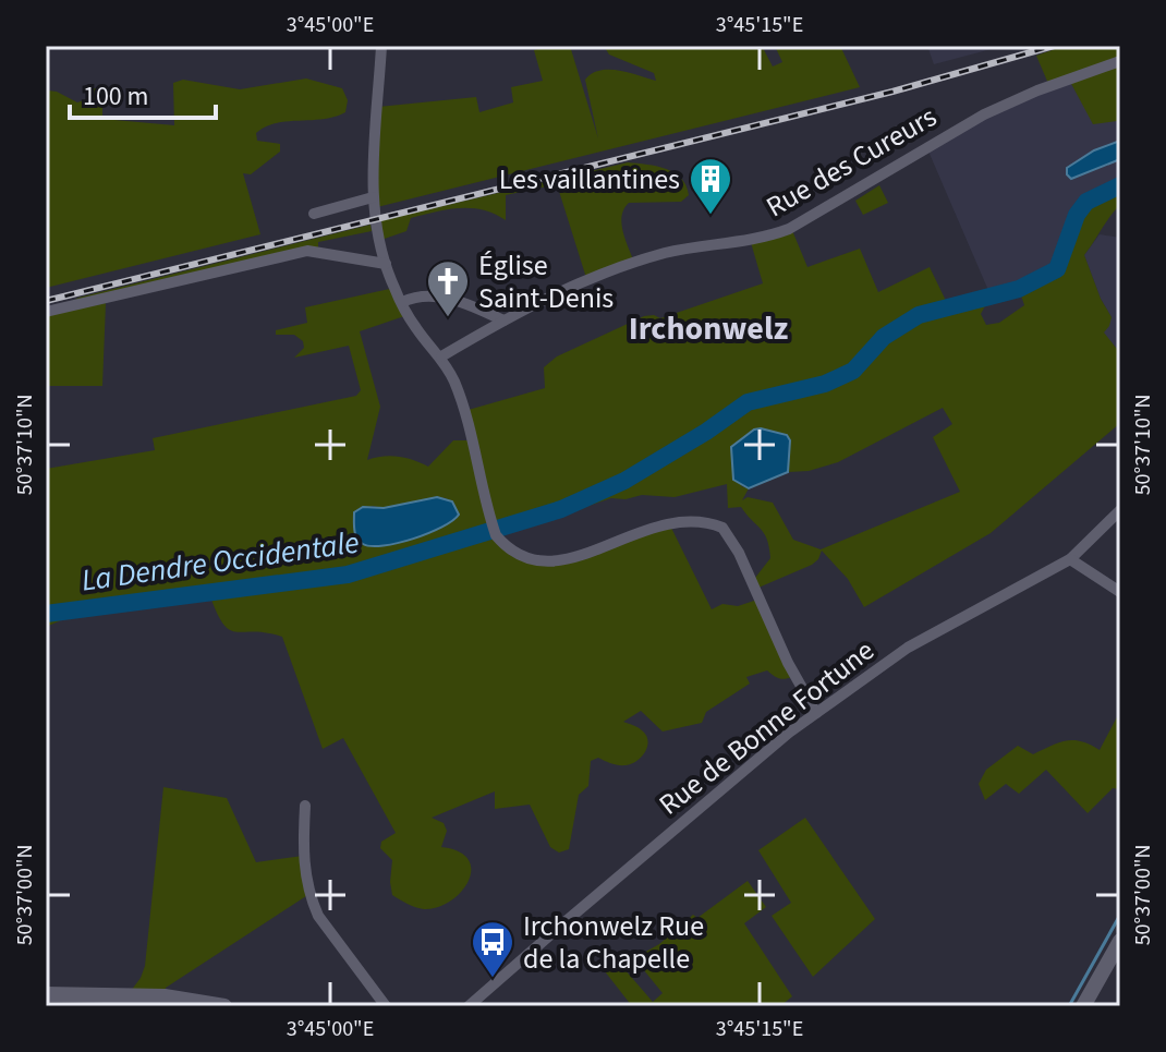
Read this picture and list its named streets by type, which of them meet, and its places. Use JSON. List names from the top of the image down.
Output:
{
  "streets": {
    "street": ["Rue des Cureurs", "Rue de Bonne Fortune"]
  },
  "districts": ["Irchonwelz"],
  "water": ["La Dendre Occidentale"],
  "places": {
    "building": ["Les vaillantines"],
    "church": ["Église Saint-Denis"],
    "bus stop": ["Irchonwelz Rue de la Chapelle"]
  },
  "scale_bar": "100 m",
  "coordinates": [
    "3°45'00\"E",
    "3°45'15\"E",
    "50°37'10\"N",
    "50°37'00\"N"
  ]
}
